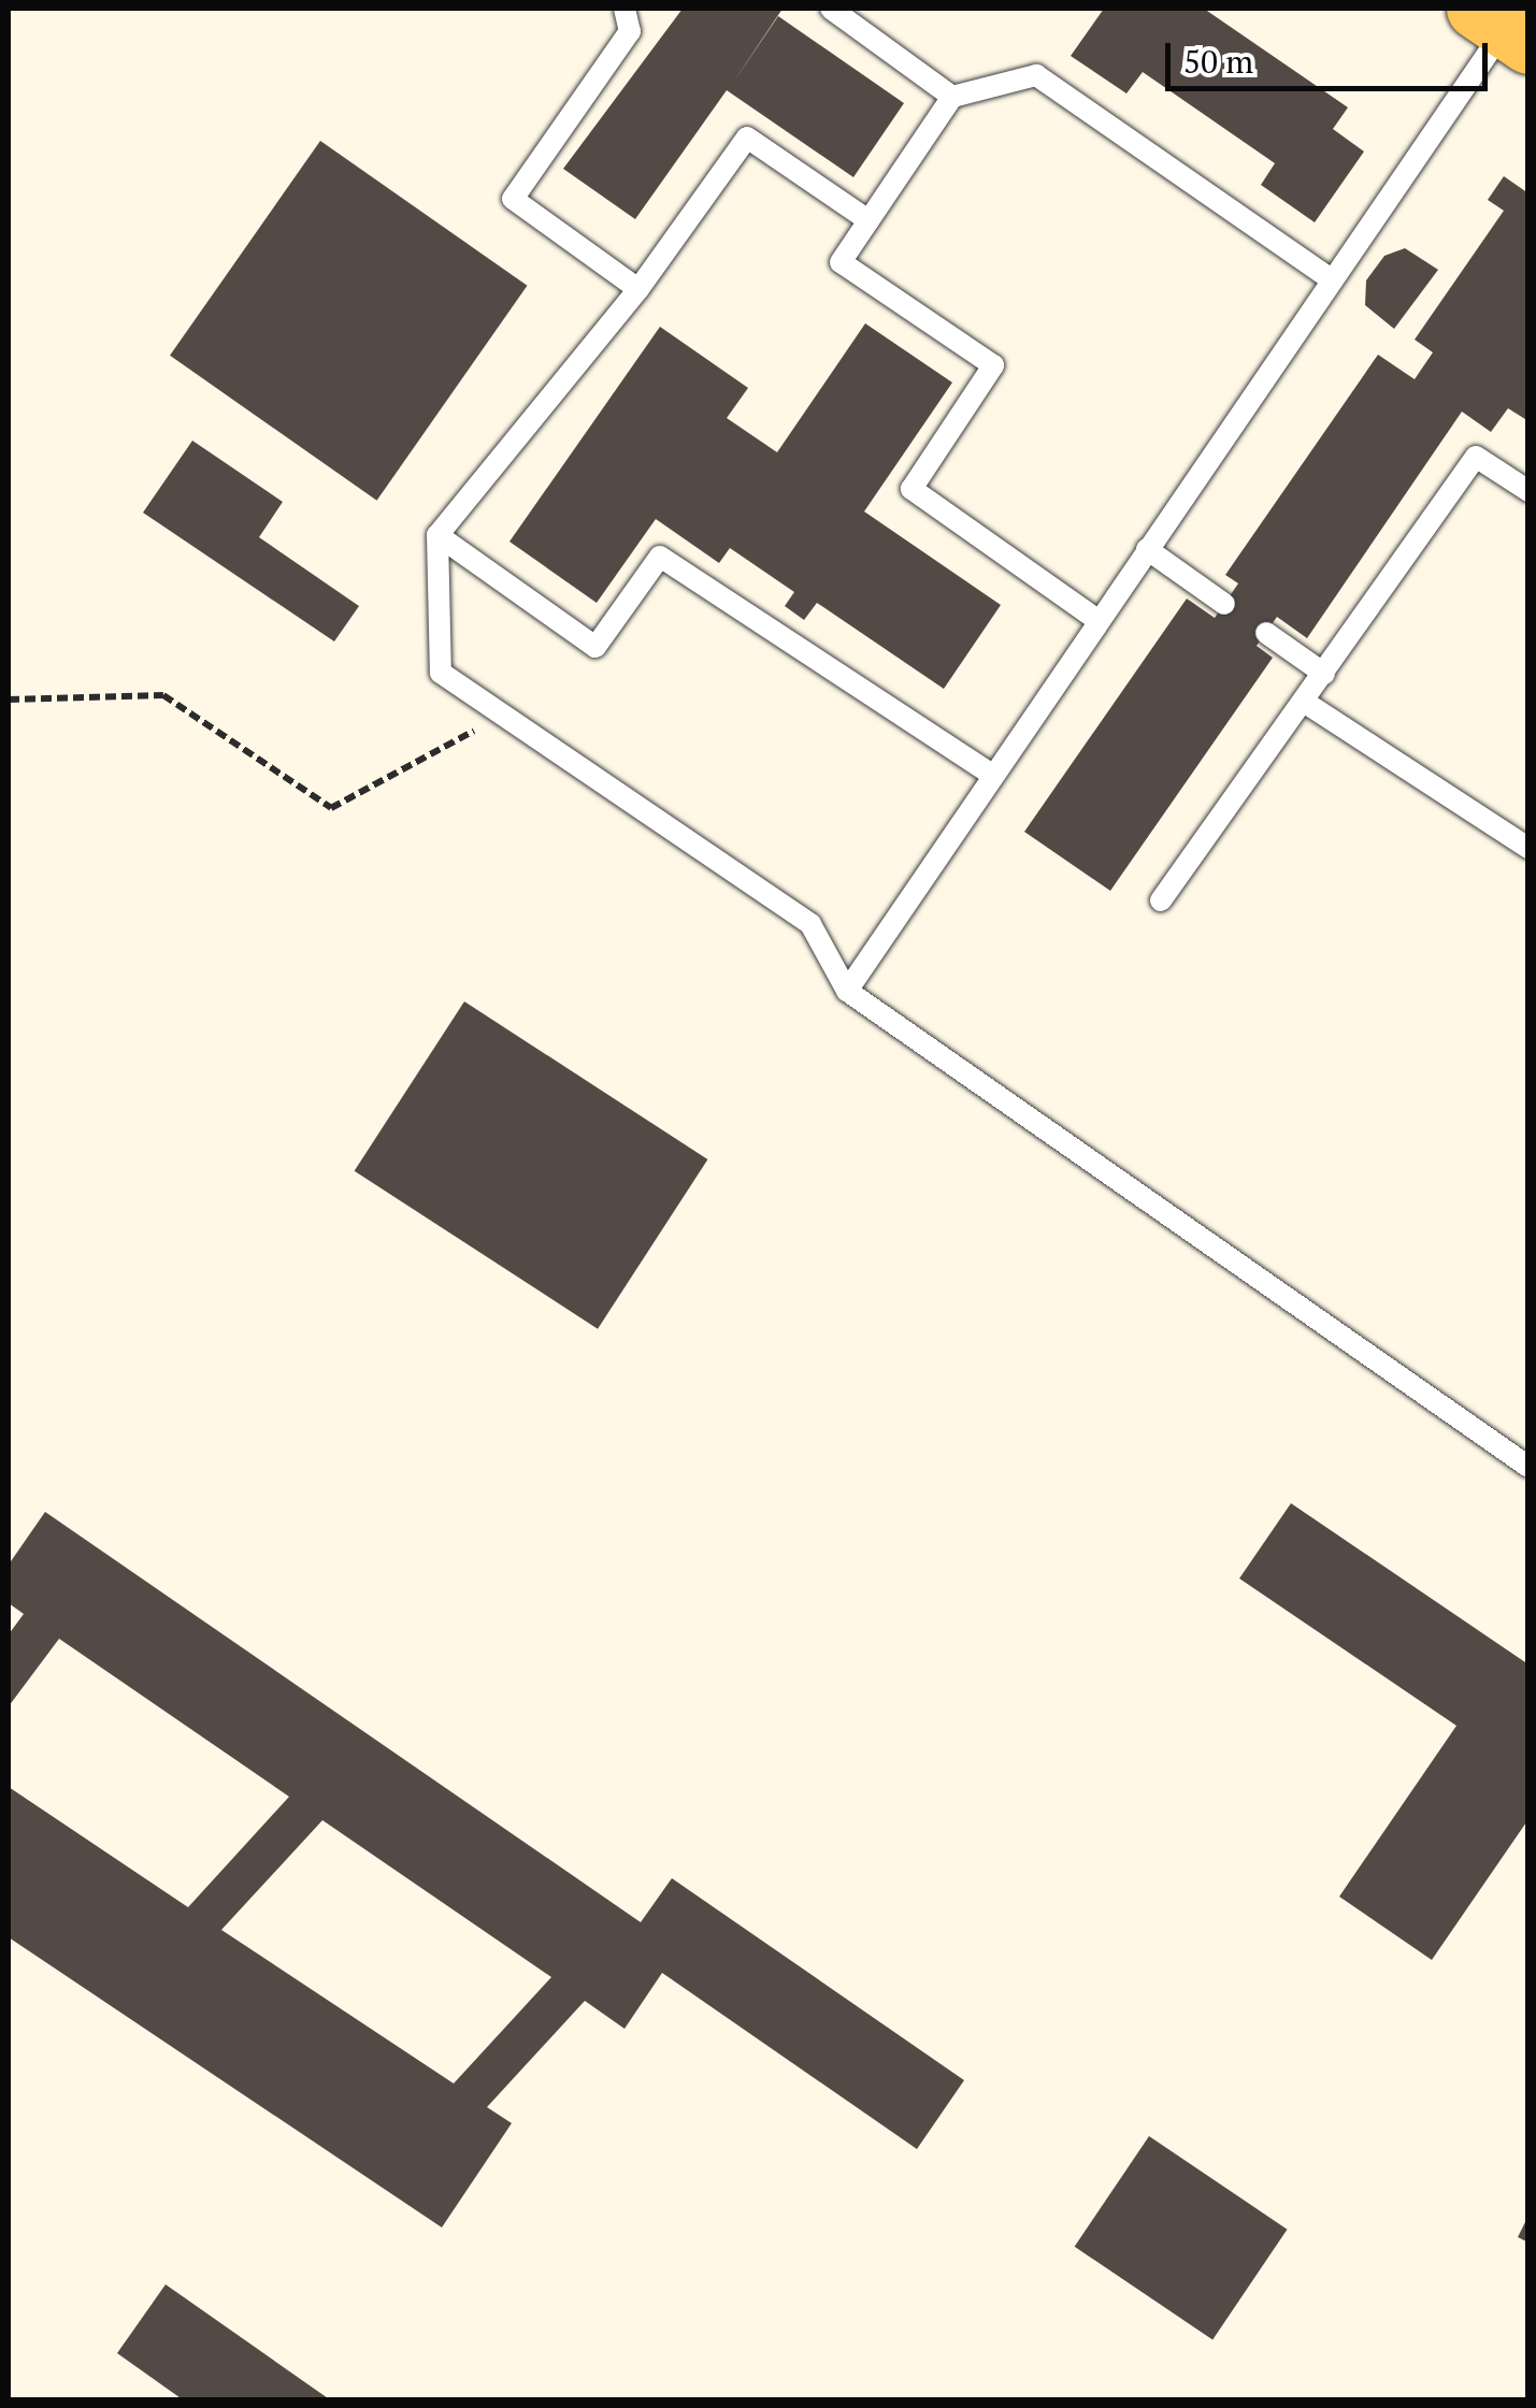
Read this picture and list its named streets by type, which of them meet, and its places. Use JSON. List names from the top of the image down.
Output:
{
  "scale_bar": "50 m"
}
